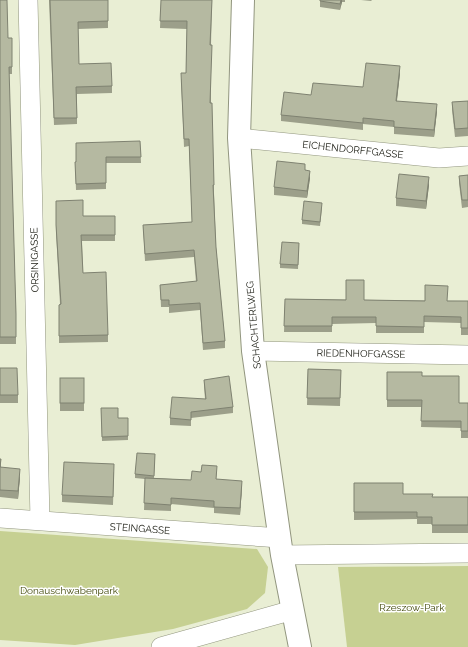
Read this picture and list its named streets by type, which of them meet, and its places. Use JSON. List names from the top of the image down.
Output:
{
  "streets": {
    "street": [
      "EICHENDORFFGASSE",
      "ORSINIGASSE",
      "SCHACHTERLWEG",
      "RIEDENHOFGASSE",
      "STEINGASSE"
    ]
  },
  "crossings": [
    ["EICHENDORFFGASSE", "SCHACHTERLWEG"],
    ["ORSINIGASSE", "STEINGASSE"],
    ["SCHACHTERLWEG", "RIEDENHOFGASSE"],
    ["SCHACHTERLWEG", "STEINGASSE"]
  ],
  "parks": ["Donauschwabenpark", "Rzeszow-Park"]
}
